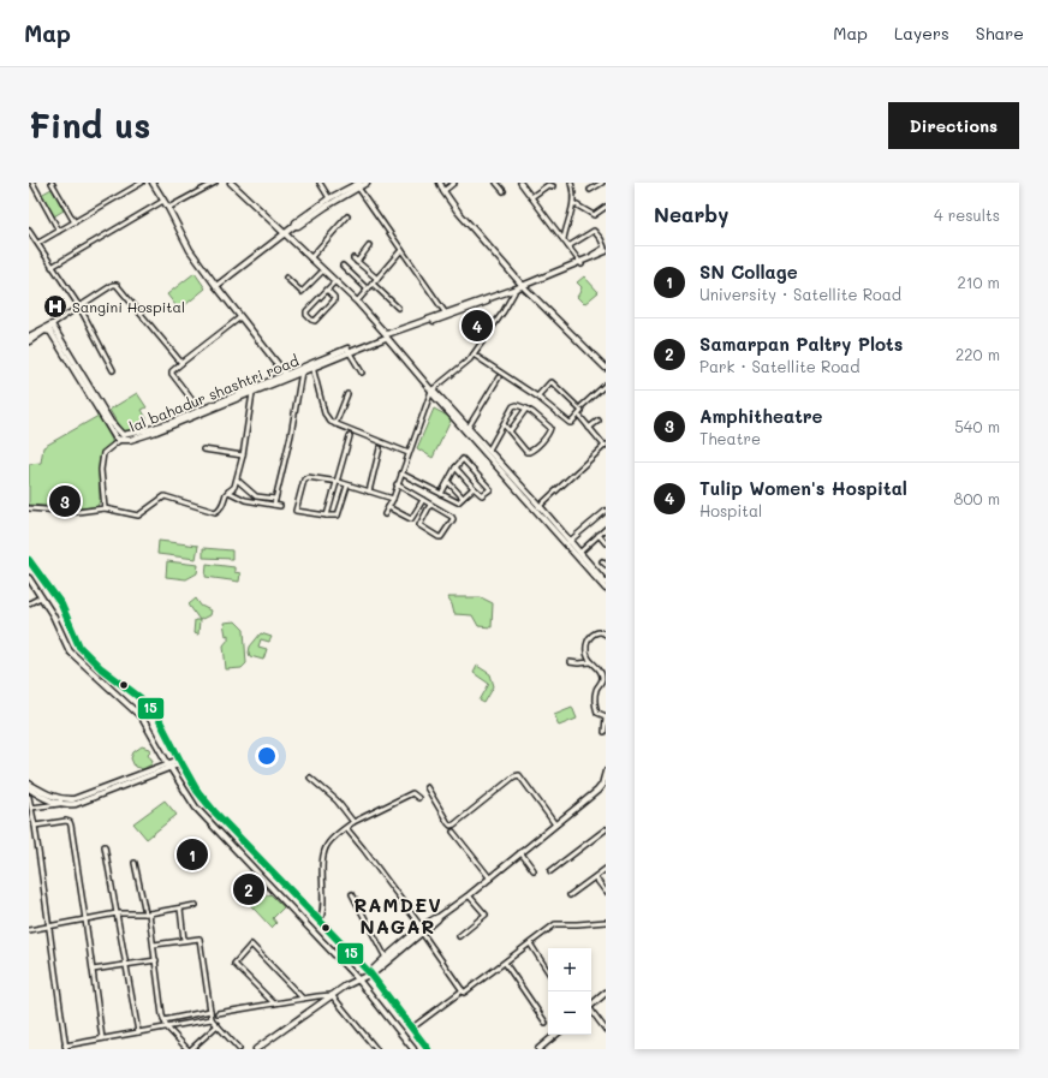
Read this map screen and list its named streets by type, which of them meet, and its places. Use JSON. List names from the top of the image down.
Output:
{
  "streets": {
    "main road": ["lal bahadur shashtri road"]
  },
  "districts": ["RAMDEV NAGAR"],
  "places": {
    "hospital": ["Sangini Hospital"]
  },
  "lines": ["transit line 15"],
  "page": {
    "header": "Map",
    "nav": ["Map", "Layers", "Share"],
    "buttons": "Directions",
    "title": "Find us",
    "heading": ["Nearby", "4 results"],
    "list": [
      {
        "mark": "1",
        "name": "SN Collage",
        "note": "University · Satellite Road",
        "value": "210 m"
      },
      {
        "mark": "2",
        "name": "Samarpan Paltry Plots",
        "note": "Park · Satellite Road",
        "value": "220 m"
      },
      {
        "mark": "3",
        "name": "Amphitheatre",
        "note": "Theatre",
        "value": "540 m"
      },
      {
        "mark": "4",
        "name": "Tulip Women's Hospital",
        "note": "Hospital",
        "value": "800 m"
      }
    ],
    "pins": [
      "4",
      "3",
      "1",
      "2"
    ],
    "map_buttons": ["+", "−"]
  }
}
